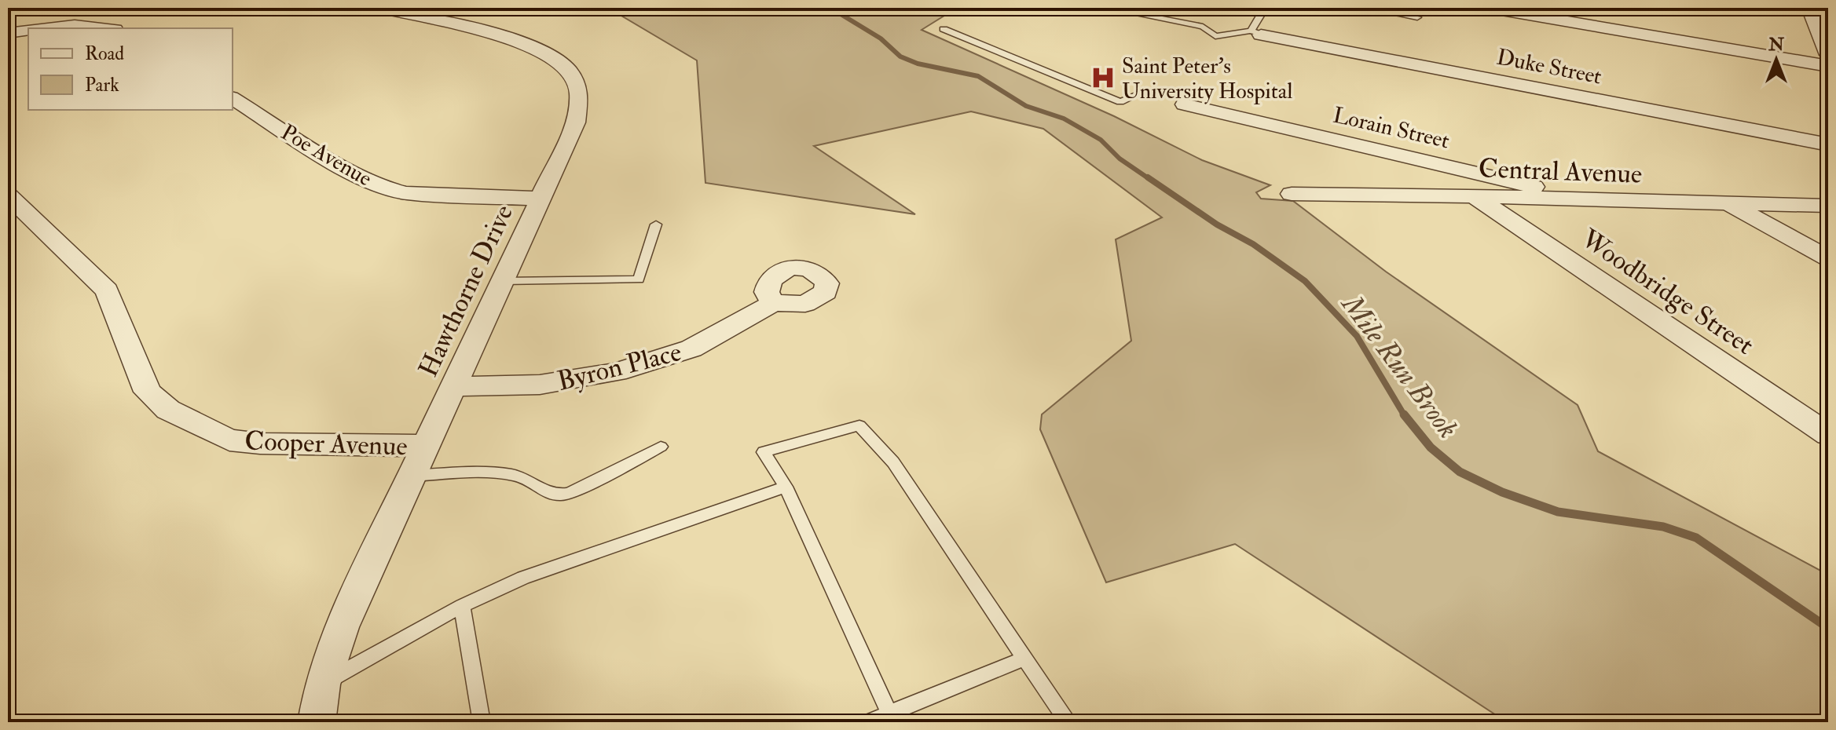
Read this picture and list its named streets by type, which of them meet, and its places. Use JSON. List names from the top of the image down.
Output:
{
  "streets": {
    "street": [
      "Duke Street",
      "Lorain Street",
      "Poe Avenue",
      "Central Avenue",
      "Hawthorne Drive",
      "Woodbridge Street",
      "Byron Place",
      "Cooper Avenue"
    ]
  },
  "crossings": [
    ["Lorain Street", "Central Avenue"],
    ["Poe Avenue", "Hawthorne Drive"],
    ["Central Avenue", "Woodbridge Street"],
    ["Hawthorne Drive", "Byron Place"],
    ["Hawthorne Drive", "Cooper Avenue"]
  ],
  "water": ["Mile Run Brook"],
  "places": {
    "hospital": ["Saint Peter's University Hospital"]
  },
  "legend": ["Road", "Park"],
  "north": "top"
}
